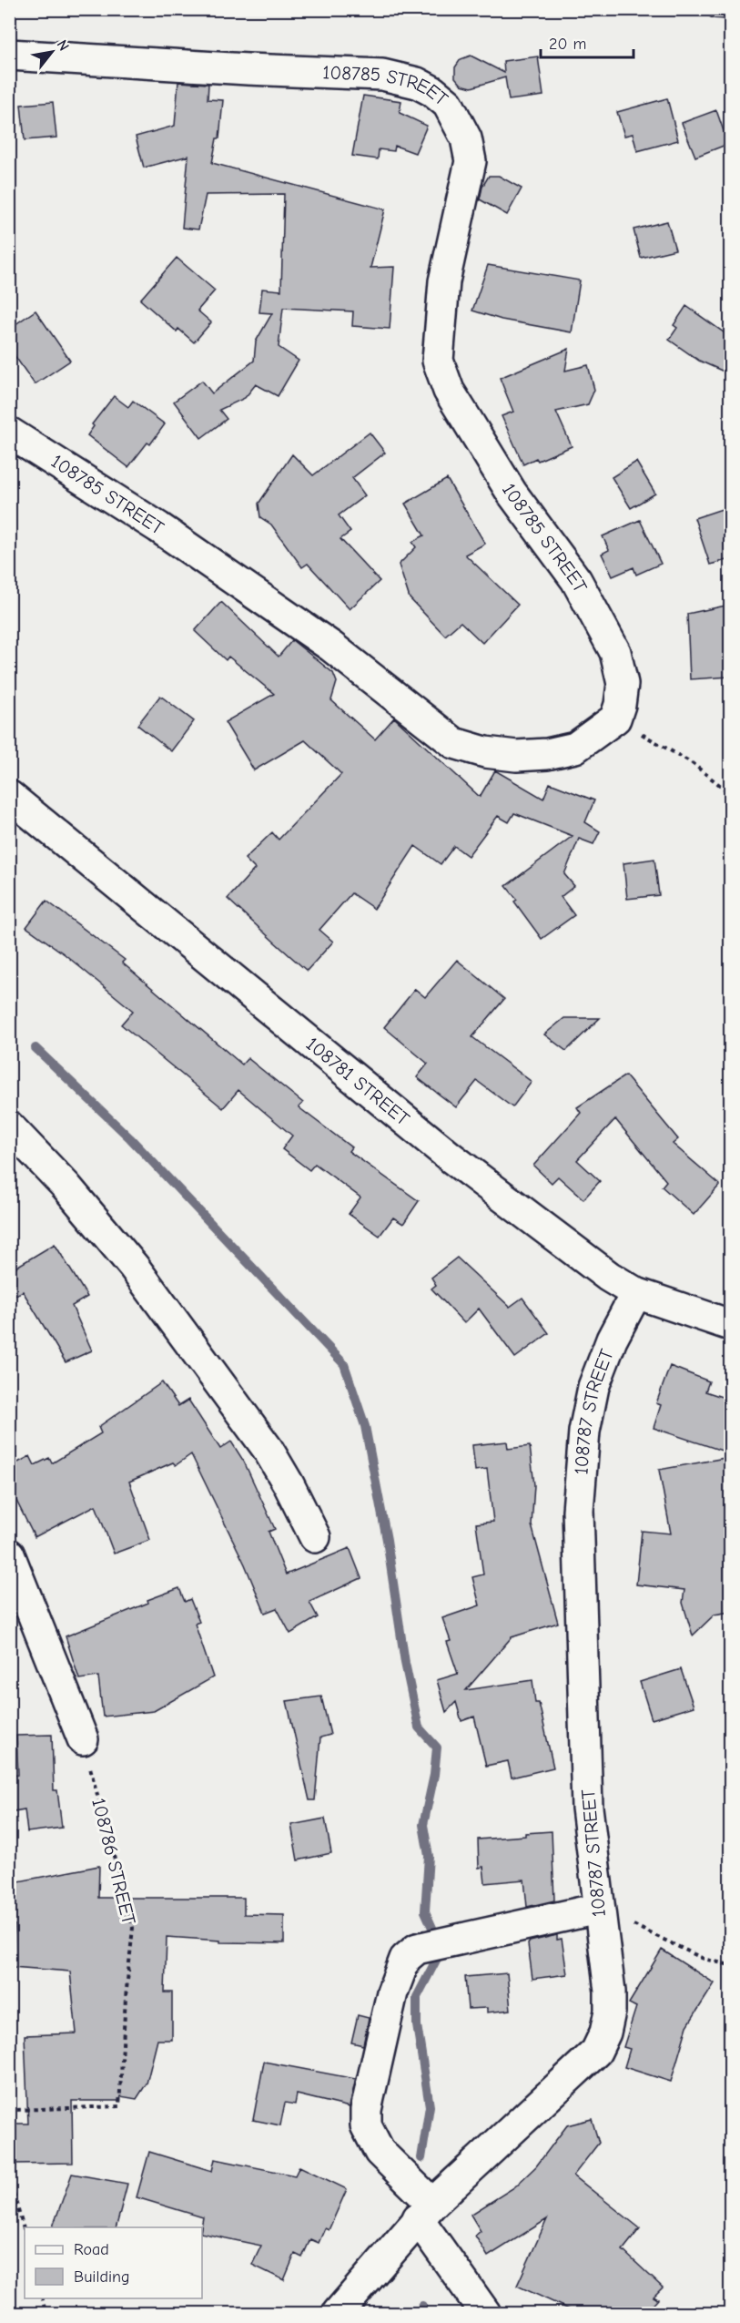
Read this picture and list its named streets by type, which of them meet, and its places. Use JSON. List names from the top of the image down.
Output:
{
  "streets": {
    "street": ["108785 STREET", "108781 STREET", "108787 STREET"],
    "path": ["108786 STREET"]
  },
  "crossings": [
    ["108781 STREET", "108787 STREET"]
  ],
  "legend": ["Road", "Building"],
  "scale_bar": "20 m",
  "north": "top right"
}
